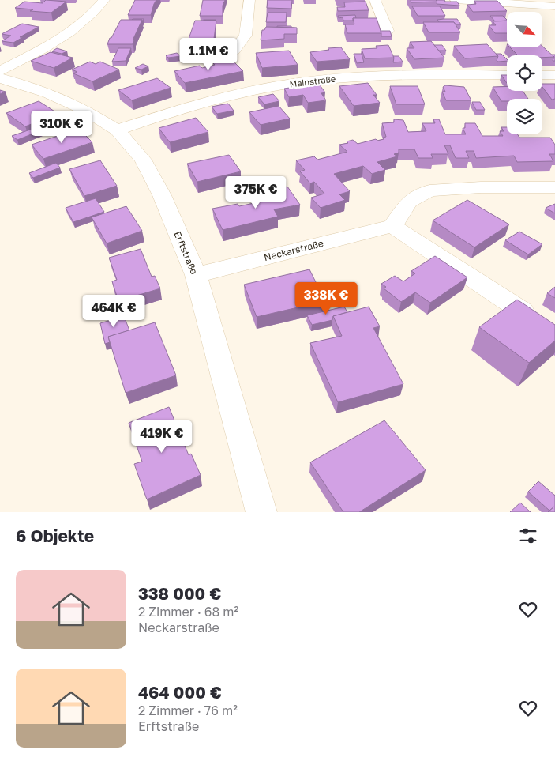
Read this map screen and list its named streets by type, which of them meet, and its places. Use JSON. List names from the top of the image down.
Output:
{
  "streets": {
    "street": ["Mainstraße", "Neckarstraße", "Erftstraße"]
  },
  "crossings": [
    ["Mainstraße", "Erftstraße"],
    ["Neckarstraße", "Erftstraße"]
  ],
  "north": "bottom right",
  "page": {
    "price": [
      "1.1M €",
      "310K €",
      "375K €",
      "338K €",
      "464K €",
      "419K €"
    ],
    "heading": "6 Objekte",
    "list": [
      {
        "name": "338 000 €",
        "note": "2 Zimmer · 68 m² · Neckarstraße"
      },
      {
        "name": "464 000 €",
        "note": "2 Zimmer · 76 m² · Erftstraße"
      }
    ]
  }
}
